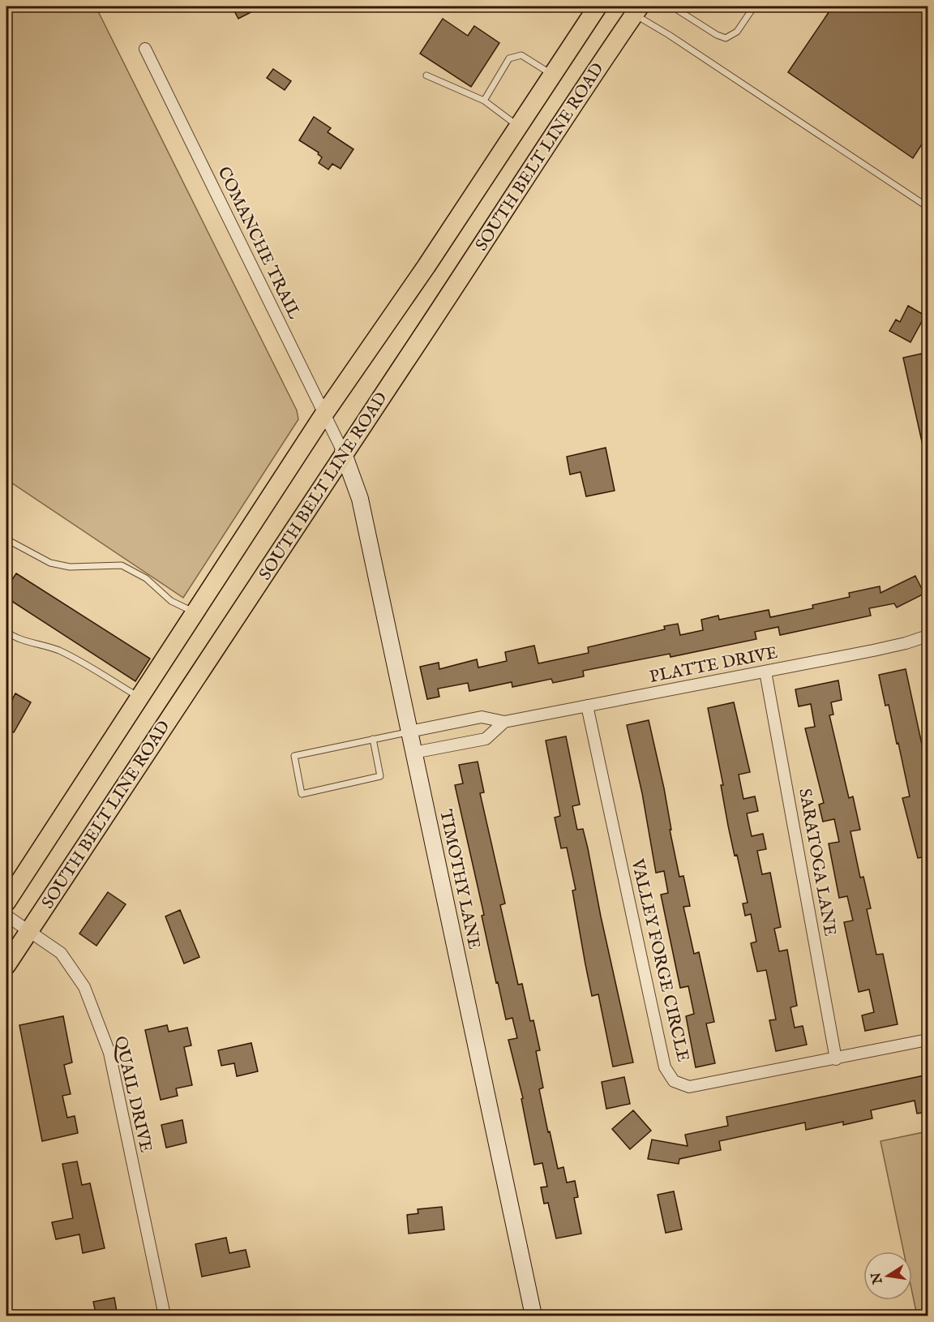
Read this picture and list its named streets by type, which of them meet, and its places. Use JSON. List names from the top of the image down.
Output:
{
  "streets": {
    "main road": ["SOUTH BELT LINE ROAD"],
    "street": [
      "COMANCHE TRAIL",
      "PLATTE DRIVE",
      "SARATOGA LANE",
      "TIMOTHY LANE",
      "VALLEY FORGE CIRCLE",
      "QUAIL DRIVE"
    ]
  },
  "crossings": [
    ["SOUTH BELT LINE ROAD", "COMANCHE TRAIL"],
    ["SOUTH BELT LINE ROAD", "TIMOTHY LANE"],
    ["SOUTH BELT LINE ROAD", "QUAIL DRIVE"],
    ["COMANCHE TRAIL", "TIMOTHY LANE"],
    ["PLATTE DRIVE", "SARATOGA LANE"],
    ["PLATTE DRIVE", "TIMOTHY LANE"],
    ["PLATTE DRIVE", "VALLEY FORGE CIRCLE"],
    ["SARATOGA LANE", "VALLEY FORGE CIRCLE"]
  ],
  "north": "left"
}
